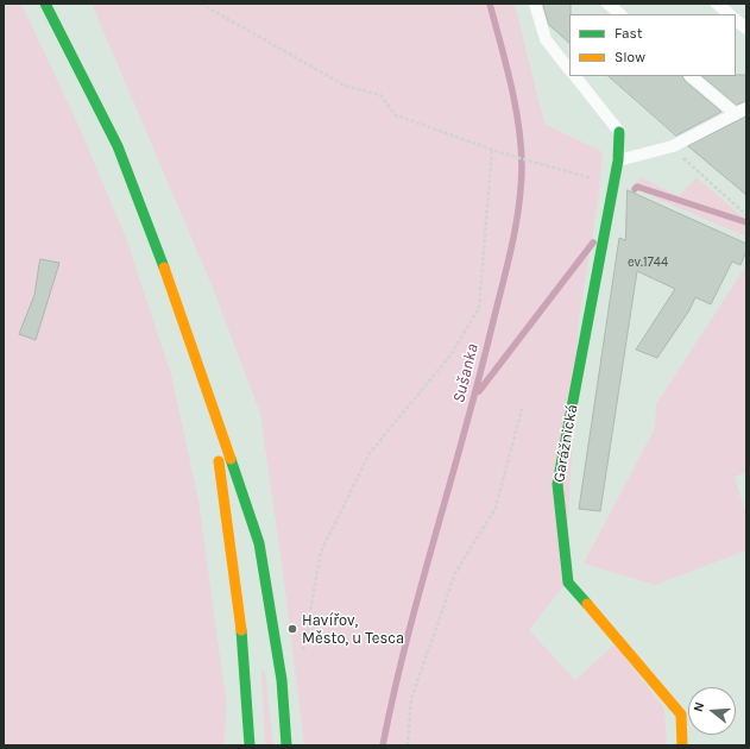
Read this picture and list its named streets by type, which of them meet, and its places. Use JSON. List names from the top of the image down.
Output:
{
  "streets": {
    "main road": ["Garážnická"]
  },
  "water": ["Sušanka"],
  "places": ["Havířov, Město, u Tesca"],
  "house_numbers": ["ev.1744"],
  "legend": ["Fast", "Slow"],
  "north": "left"
}
